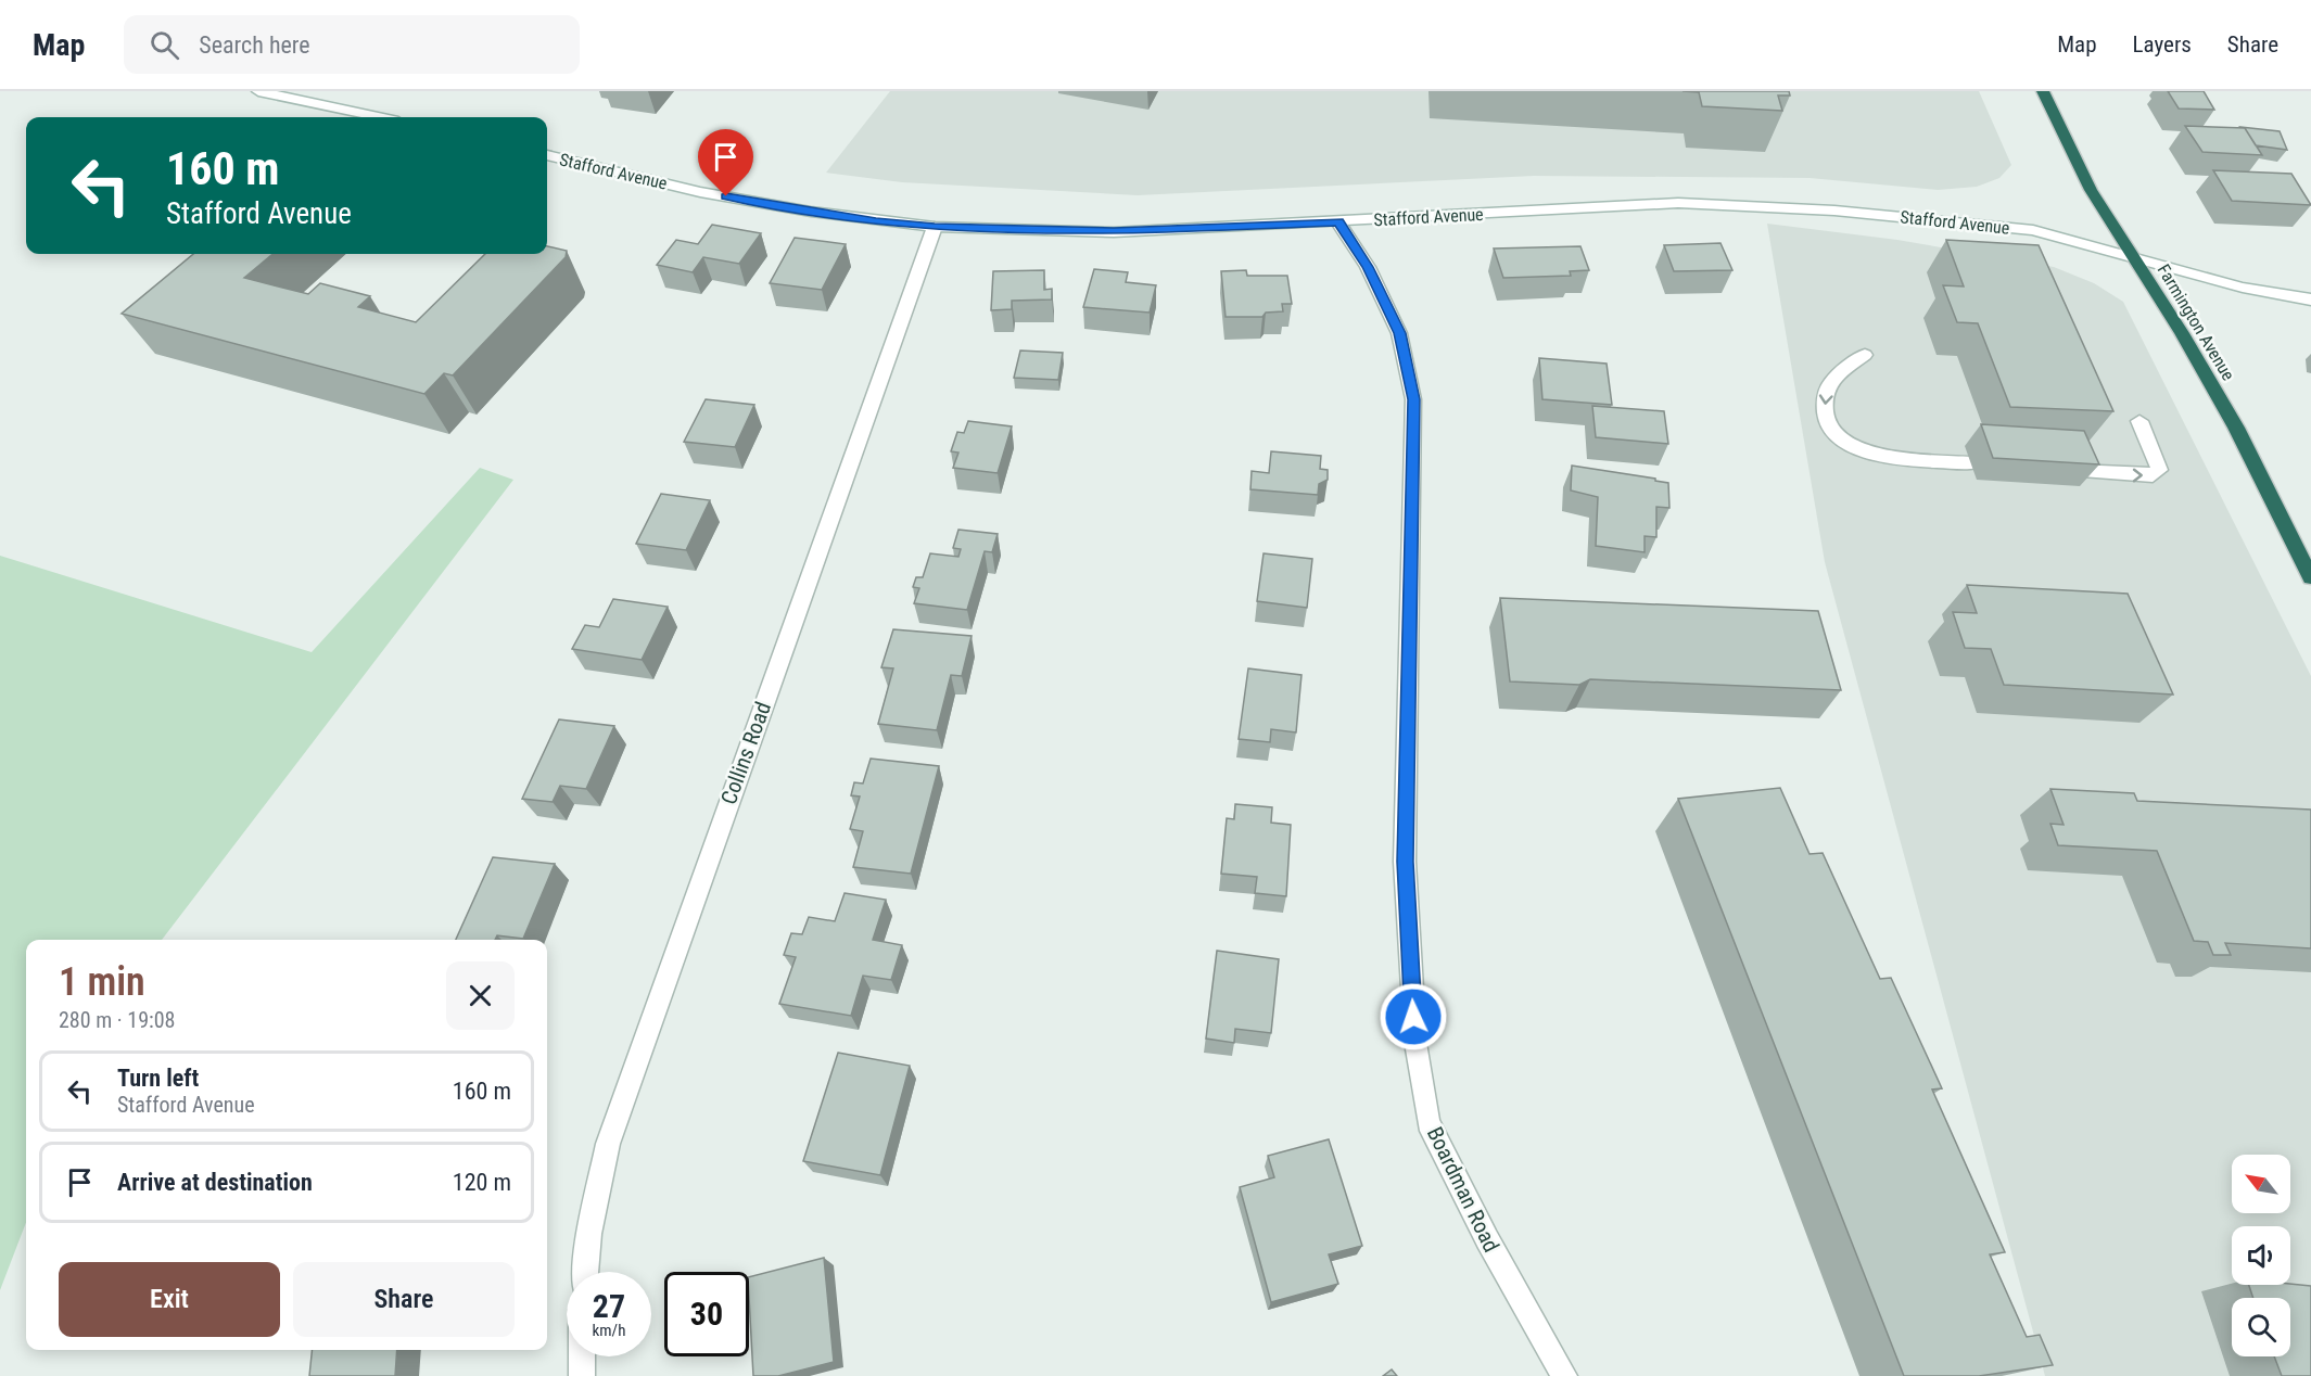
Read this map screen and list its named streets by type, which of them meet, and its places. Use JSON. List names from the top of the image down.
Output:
{
  "streets": {
    "highway": ["Farmington Avenue"],
    "street": ["Stafford Avenue", "Collins Road", "Boardman Road"]
  },
  "crossings": [
    ["Stafford Avenue", "Farmington Avenue"],
    ["Stafford Avenue", "Collins Road"],
    ["Stafford Avenue", "Boardman Road"]
  ],
  "north": "top left",
  "page": {
    "header": "Map",
    "search": "Search here",
    "nav": ["Map", "Layers", "Share"],
    "turn": ["160 m", "Stafford Avenue"],
    "heading": ["1 min", "280 m · 19:08"],
    "list": [
      {
        "name": "Turn left",
        "note": "Stafford Avenue",
        "value": "160 m"
      },
      {
        "name": "Arrive at destination",
        "value": "120 m"
      }
    ],
    "buttons": ["Exit", "Share"],
    "speed": "27 km/h",
    "limit": "30"
  }
}
